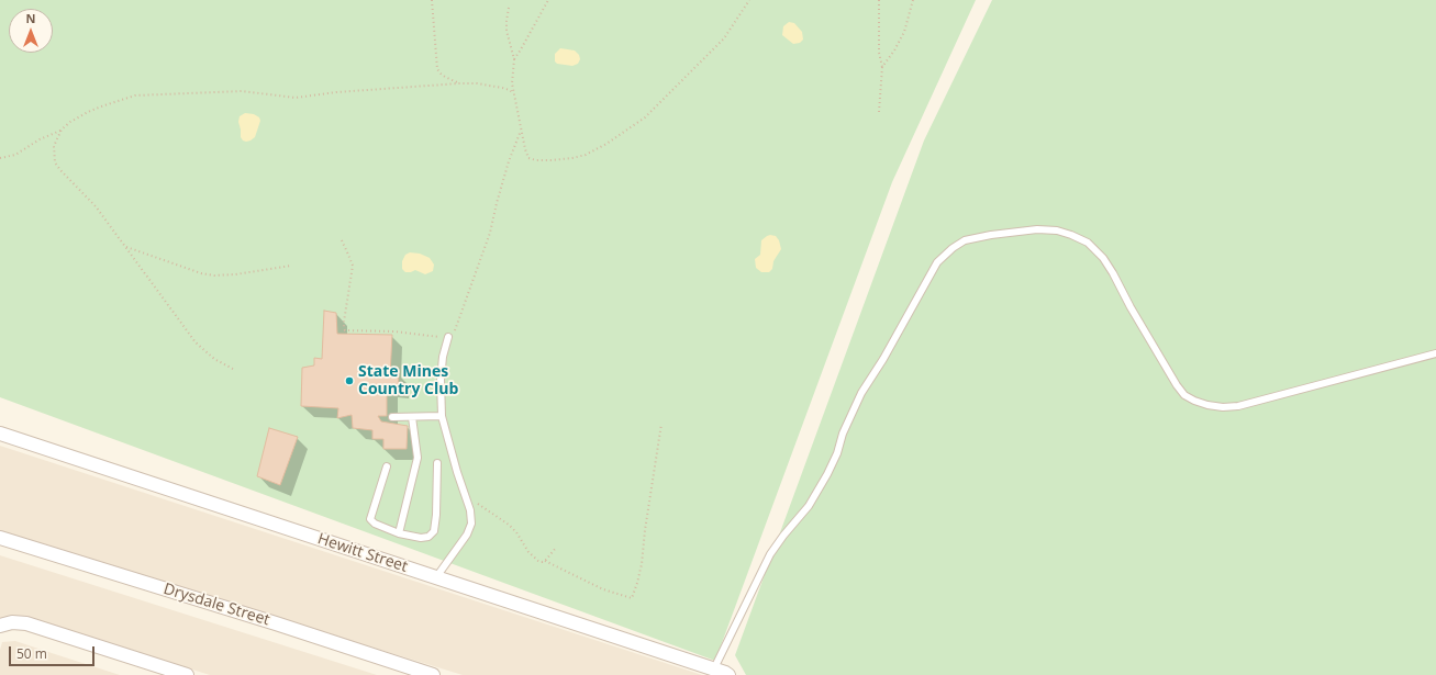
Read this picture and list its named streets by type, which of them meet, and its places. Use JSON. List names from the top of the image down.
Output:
{
  "streets": {
    "street": ["Hewitt Street", "Drysdale Street"]
  },
  "places": ["State Mines Country Club"],
  "scale_bar": "50 m",
  "north": "top"
}
